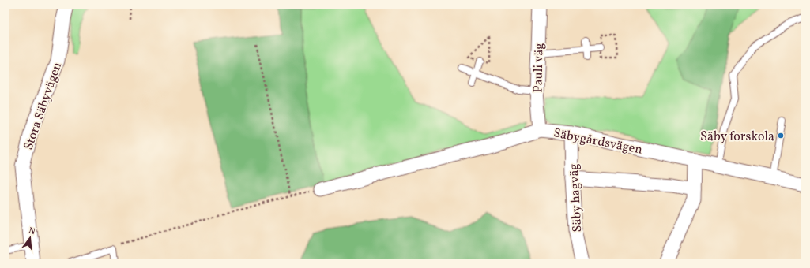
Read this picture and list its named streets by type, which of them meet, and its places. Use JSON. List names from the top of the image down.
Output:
{
  "streets": {
    "street": [
      "Pauli väg",
      "Stora Säbyvägen",
      "Säbygårdsvägen",
      "Säby hagväg"
    ]
  },
  "crossings": [
    ["Pauli väg", "Säbygårdsvägen"],
    ["Säbygårdsvägen", "Säby hagväg"]
  ],
  "places": ["Säby forskola"],
  "north": "top"
}
